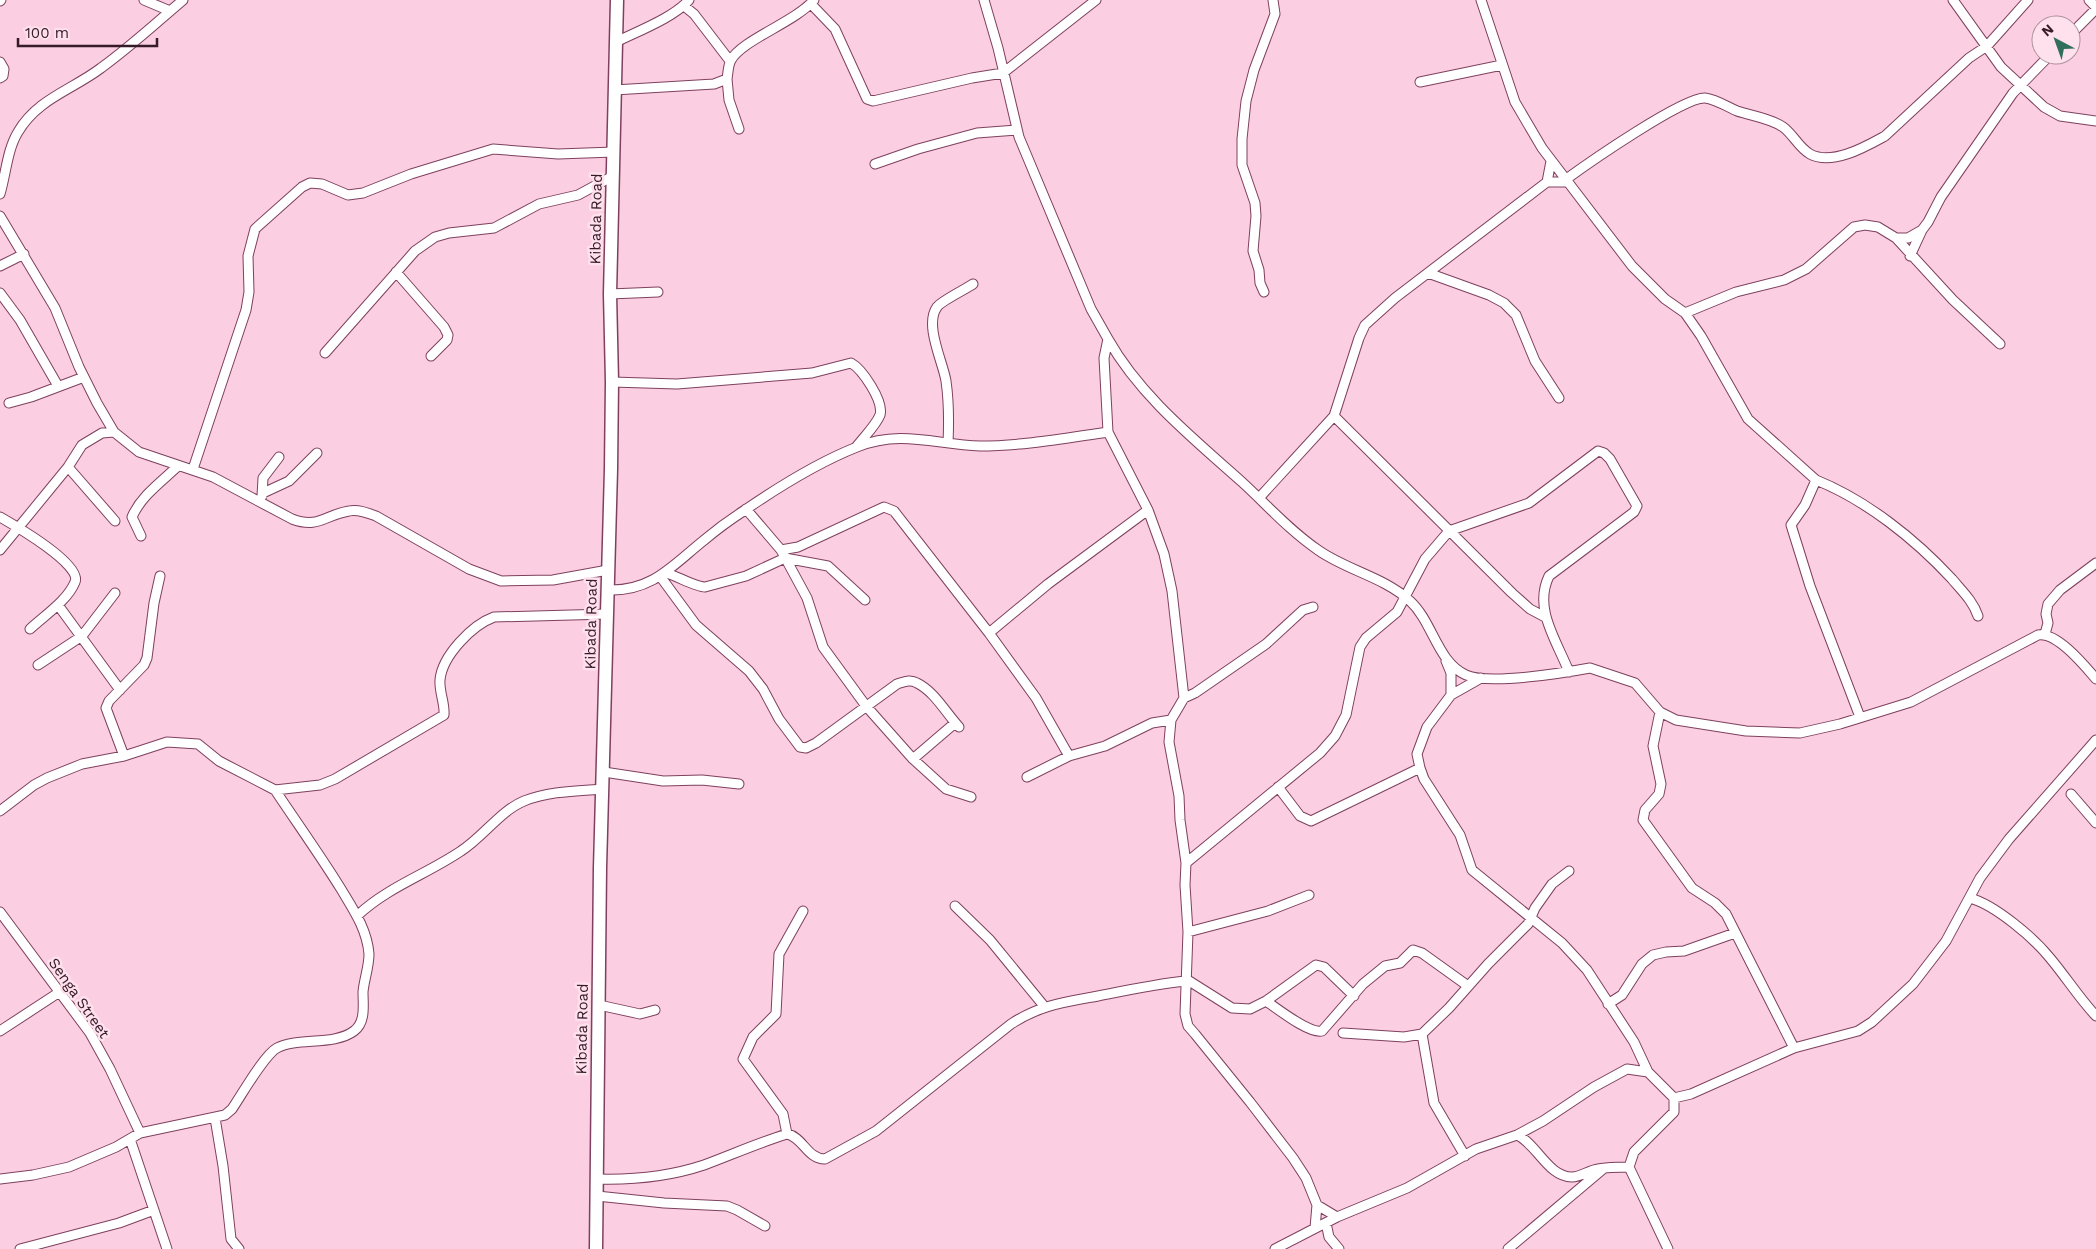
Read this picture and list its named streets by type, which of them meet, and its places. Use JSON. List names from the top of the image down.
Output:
{
  "streets": {
    "main road": ["Kibada Road"],
    "street": ["Senga Street"]
  },
  "scale_bar": "100 m",
  "north": "top left"
}
